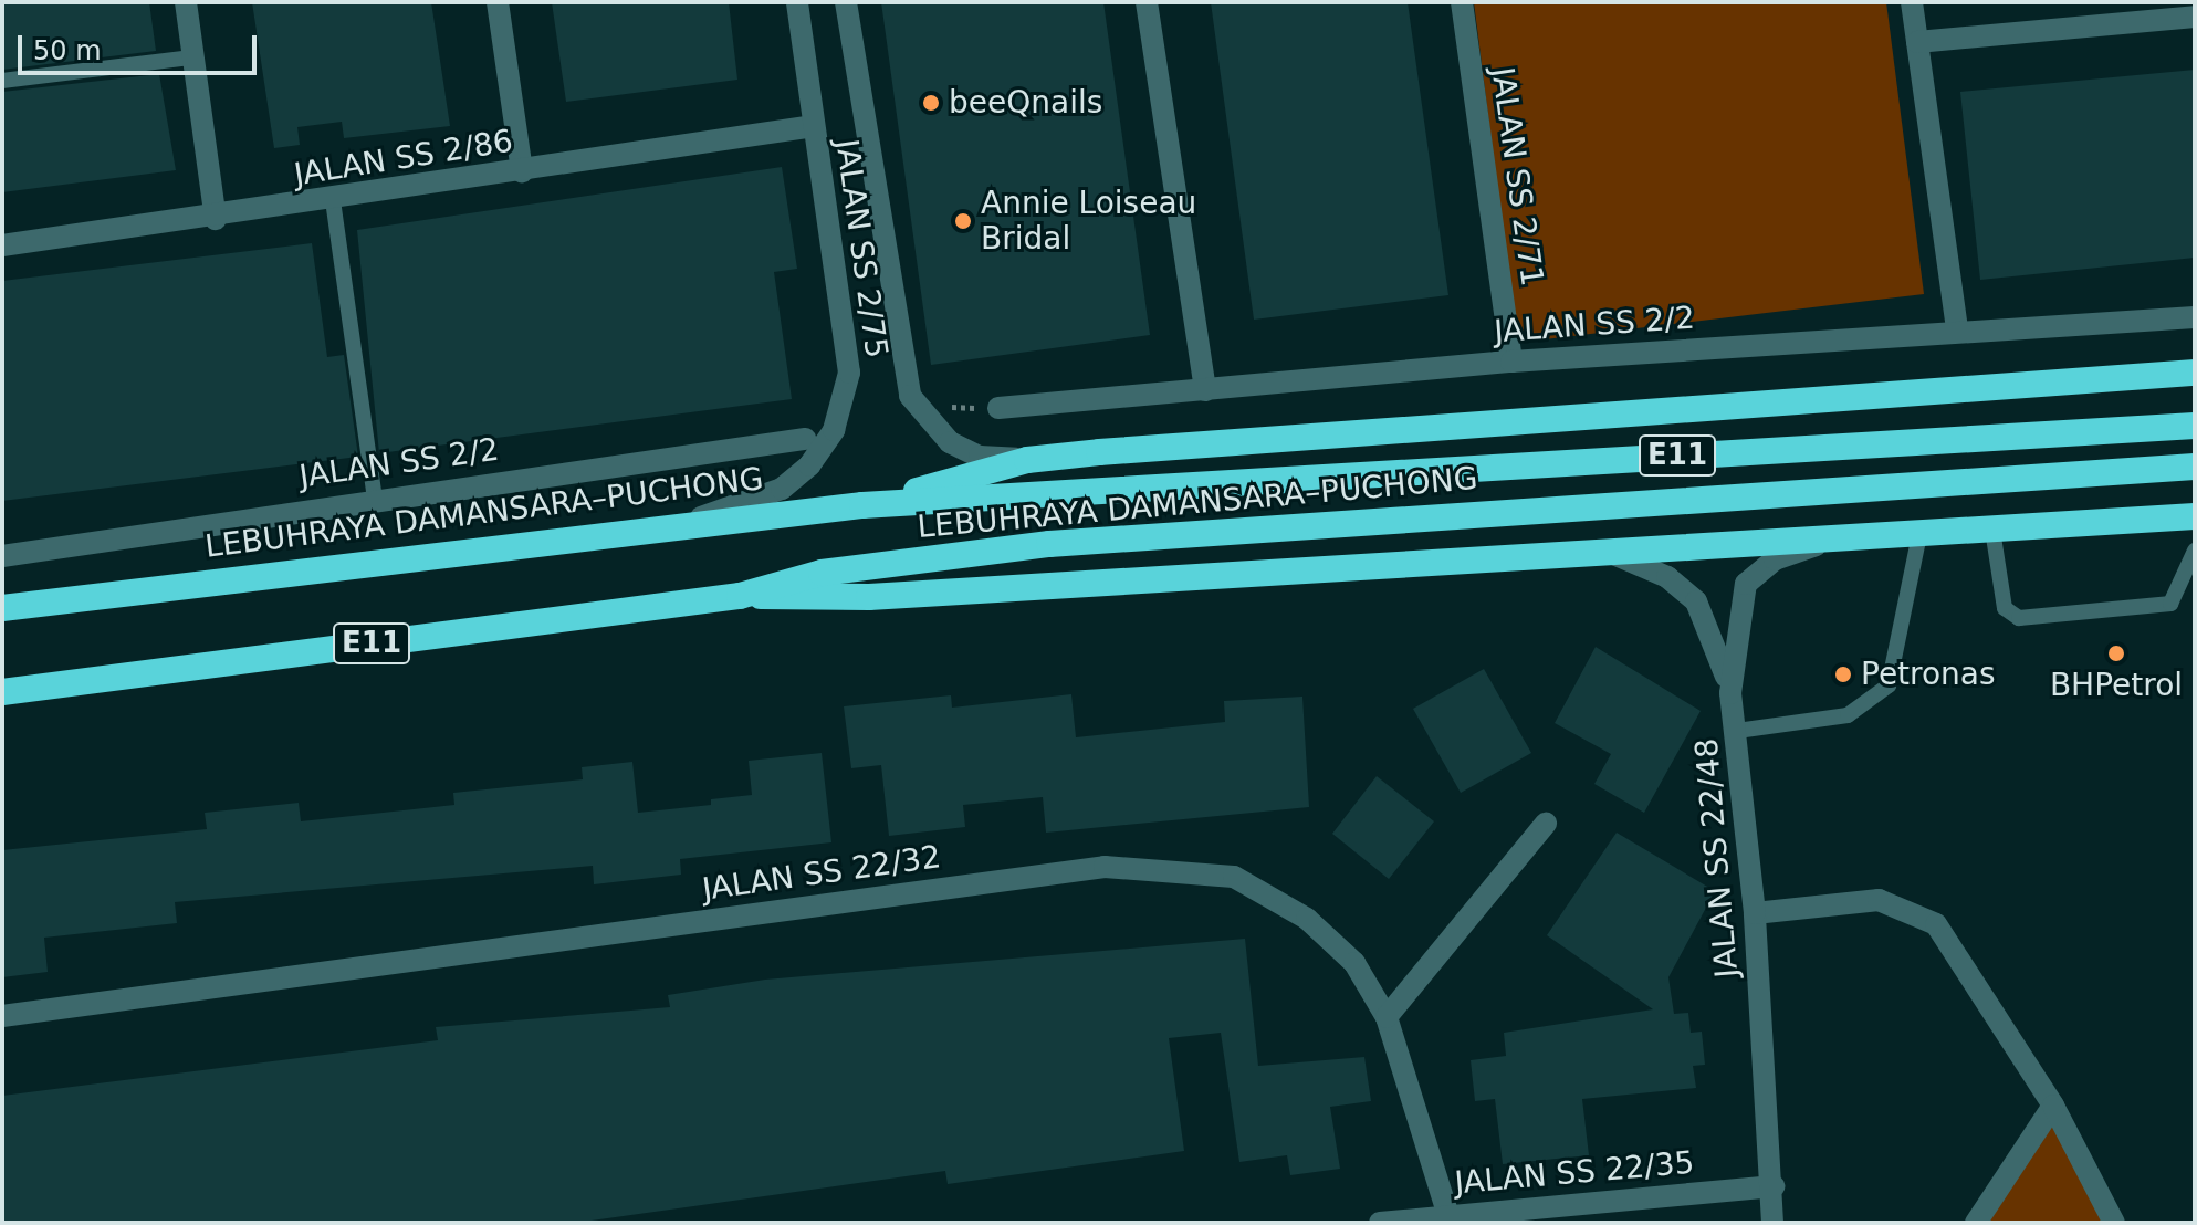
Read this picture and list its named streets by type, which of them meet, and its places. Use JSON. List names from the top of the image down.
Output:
{
  "streets": {
    "highway": ["E11", "LEBUHRAYA DAMANSARA–PUCHONG"],
    "street": [
      "JALAN SS 2/86",
      "JALAN SS 2/71",
      "JALAN SS 2/75",
      "JALAN SS 2/2",
      "JALAN SS 22/48",
      "JALAN SS 22/32",
      "JALAN SS 22/35"
    ]
  },
  "crossings": [
    ["JALAN SS 2/86", "JALAN SS 2/75"],
    ["JALAN SS 2/71", "JALAN SS 2/2"],
    ["JALAN SS 2/75", "LEBUHRAYA DAMANSARA–PUCHONG"],
    ["JALAN SS 22/48", "JALAN SS 22/35"],
    ["JALAN SS 22/32", "JALAN SS 22/35"]
  ],
  "places": [
    "beeQnails",
    "Annie Loiseau Bridal",
    "BHPetrol",
    "Petronas"
  ],
  "scale_bar": "50 m"
}
